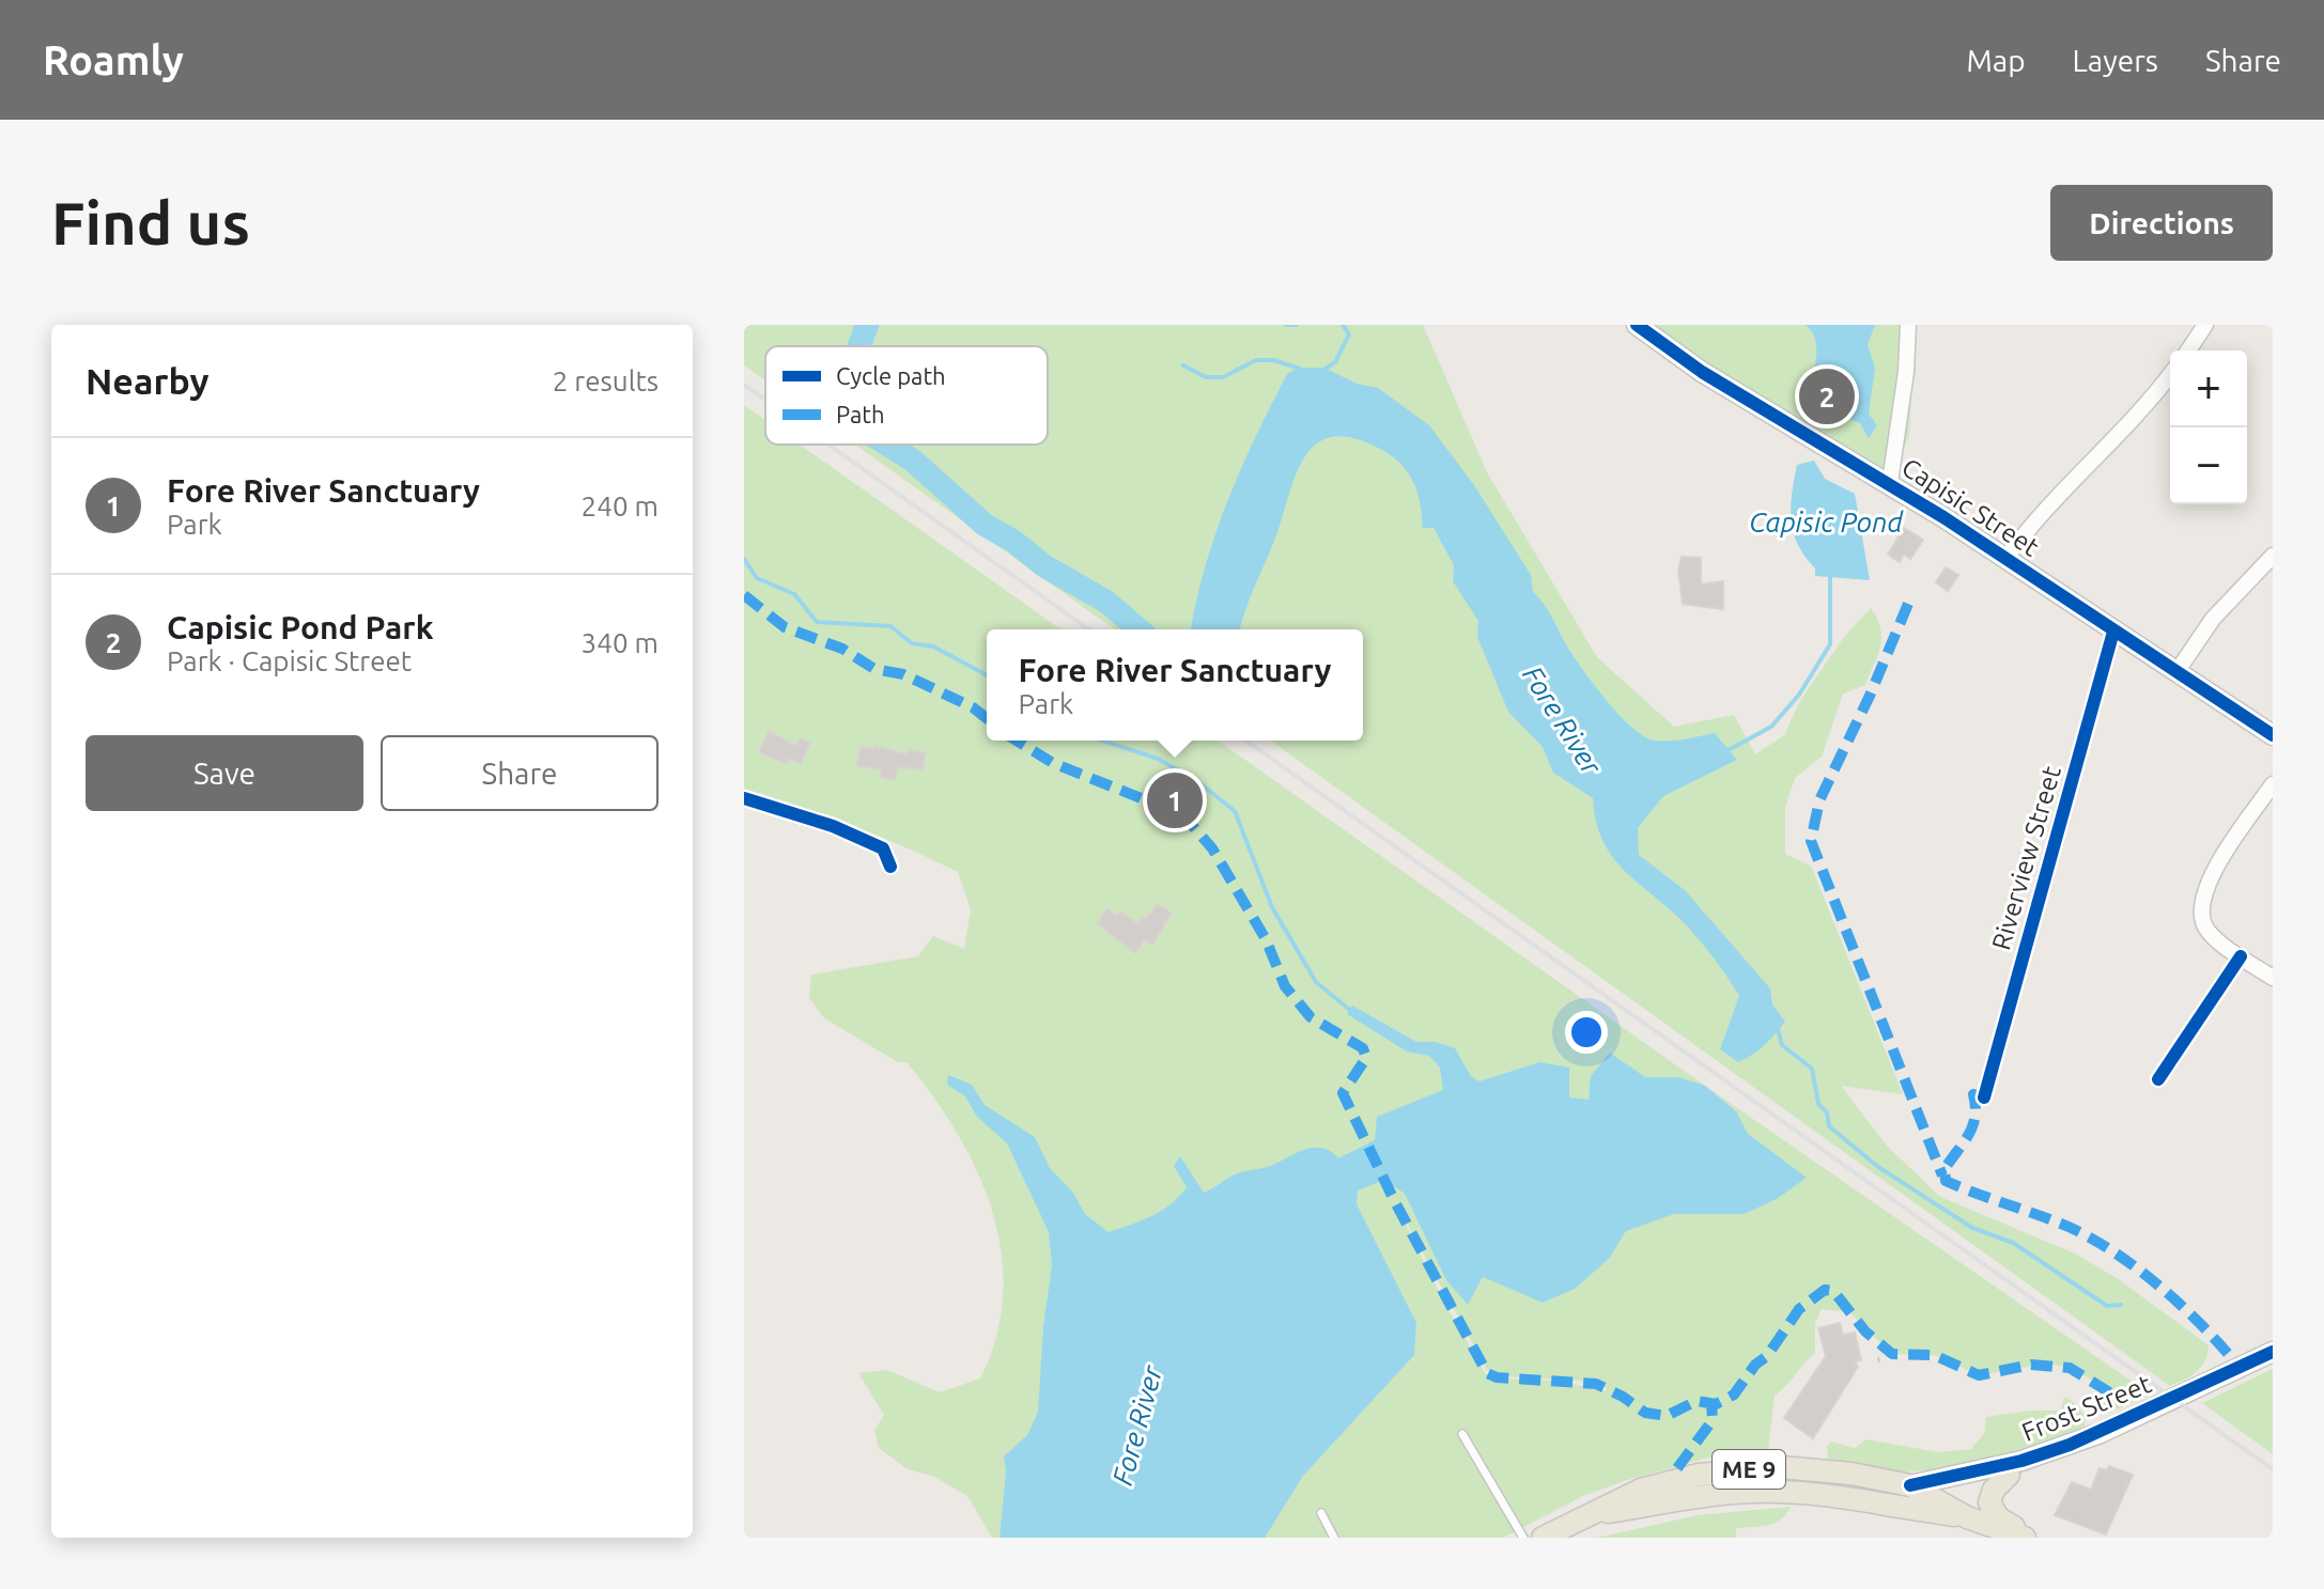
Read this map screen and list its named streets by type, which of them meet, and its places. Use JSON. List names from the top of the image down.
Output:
{
  "streets": {
    "main road": ["ME 9"],
    "street": ["Capisic Street", "Riverview Street", "Frost Street"]
  },
  "crossings": [
    ["Capisic Street", "Riverview Street"],
    ["Frost Street", "ME 9"]
  ],
  "water": ["Capisic Pond", "Fore River"],
  "legend": ["Cycle path", "Path"],
  "page": {
    "header": "Roamly",
    "nav": ["Map", "Layers", "Share"],
    "buttons": [
      "Directions",
      ["Save", "Share"]
    ],
    "title": "Find us",
    "heading": ["Nearby", "2 results"],
    "map_buttons": ["+", "−"],
    "pins": ["2", "1"],
    "list": [
      {
        "mark": "1",
        "name": "Fore River Sanctuary",
        "note": "Park",
        "value": "240 m"
      },
      {
        "mark": "2",
        "name": "Capisic Pond Park",
        "note": "Park · Capisic Street",
        "value": "340 m"
      }
    ],
    "popup": ["Fore River Sanctuary", "Park"]
  }
}
